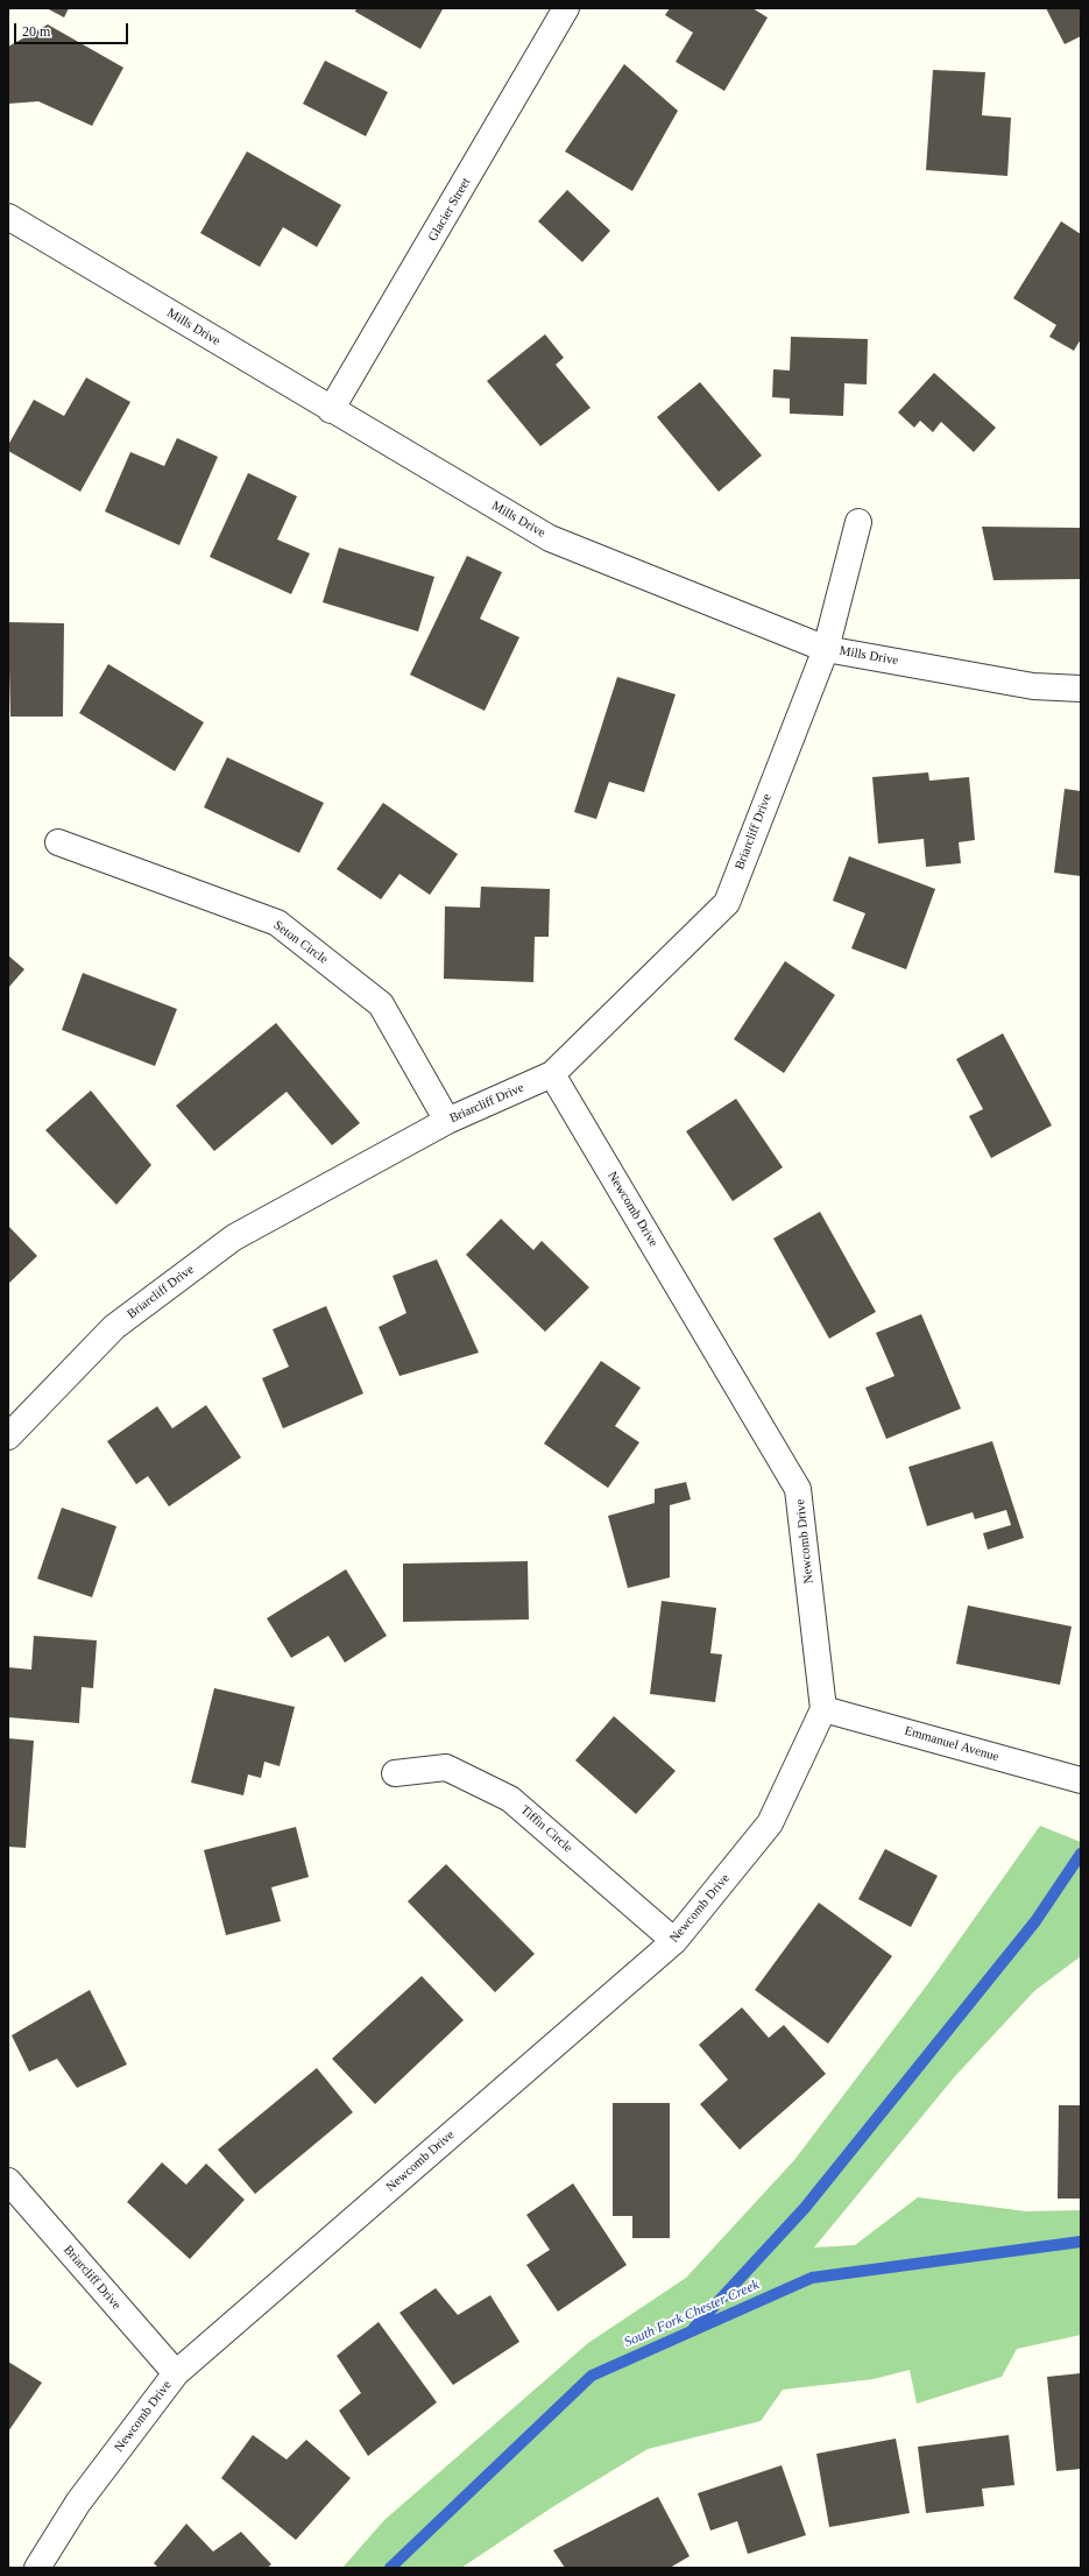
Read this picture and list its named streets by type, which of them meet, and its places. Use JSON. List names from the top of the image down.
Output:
{
  "streets": {
    "street": [
      "Glacier Street",
      "Mills Drive",
      "Briarcliff Drive",
      "Seton Circle",
      "Newcomb Drive",
      "Emmanuel Avenue",
      "Tiffin Circle"
    ]
  },
  "crossings": [
    ["Glacier Street", "Mills Drive"],
    ["Mills Drive", "Briarcliff Drive"],
    ["Briarcliff Drive", "Seton Circle"],
    ["Briarcliff Drive", "Newcomb Drive"],
    ["Newcomb Drive", "Emmanuel Avenue"],
    ["Newcomb Drive", "Tiffin Circle"]
  ],
  "water": ["South Fork Chester Creek"],
  "scale_bar": "20 m"
}
